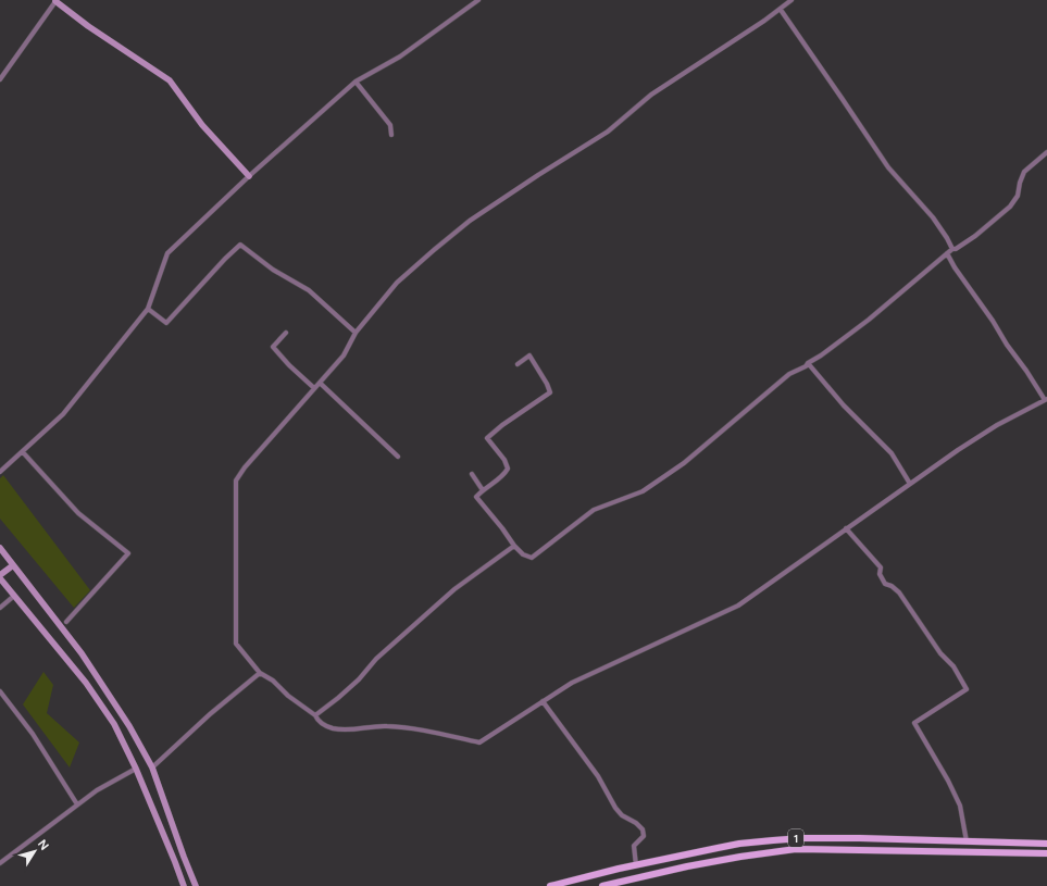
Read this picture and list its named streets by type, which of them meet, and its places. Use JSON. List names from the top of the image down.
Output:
{
  "streets": {
    "main road": ["1"]
  },
  "north": "top right"
}
